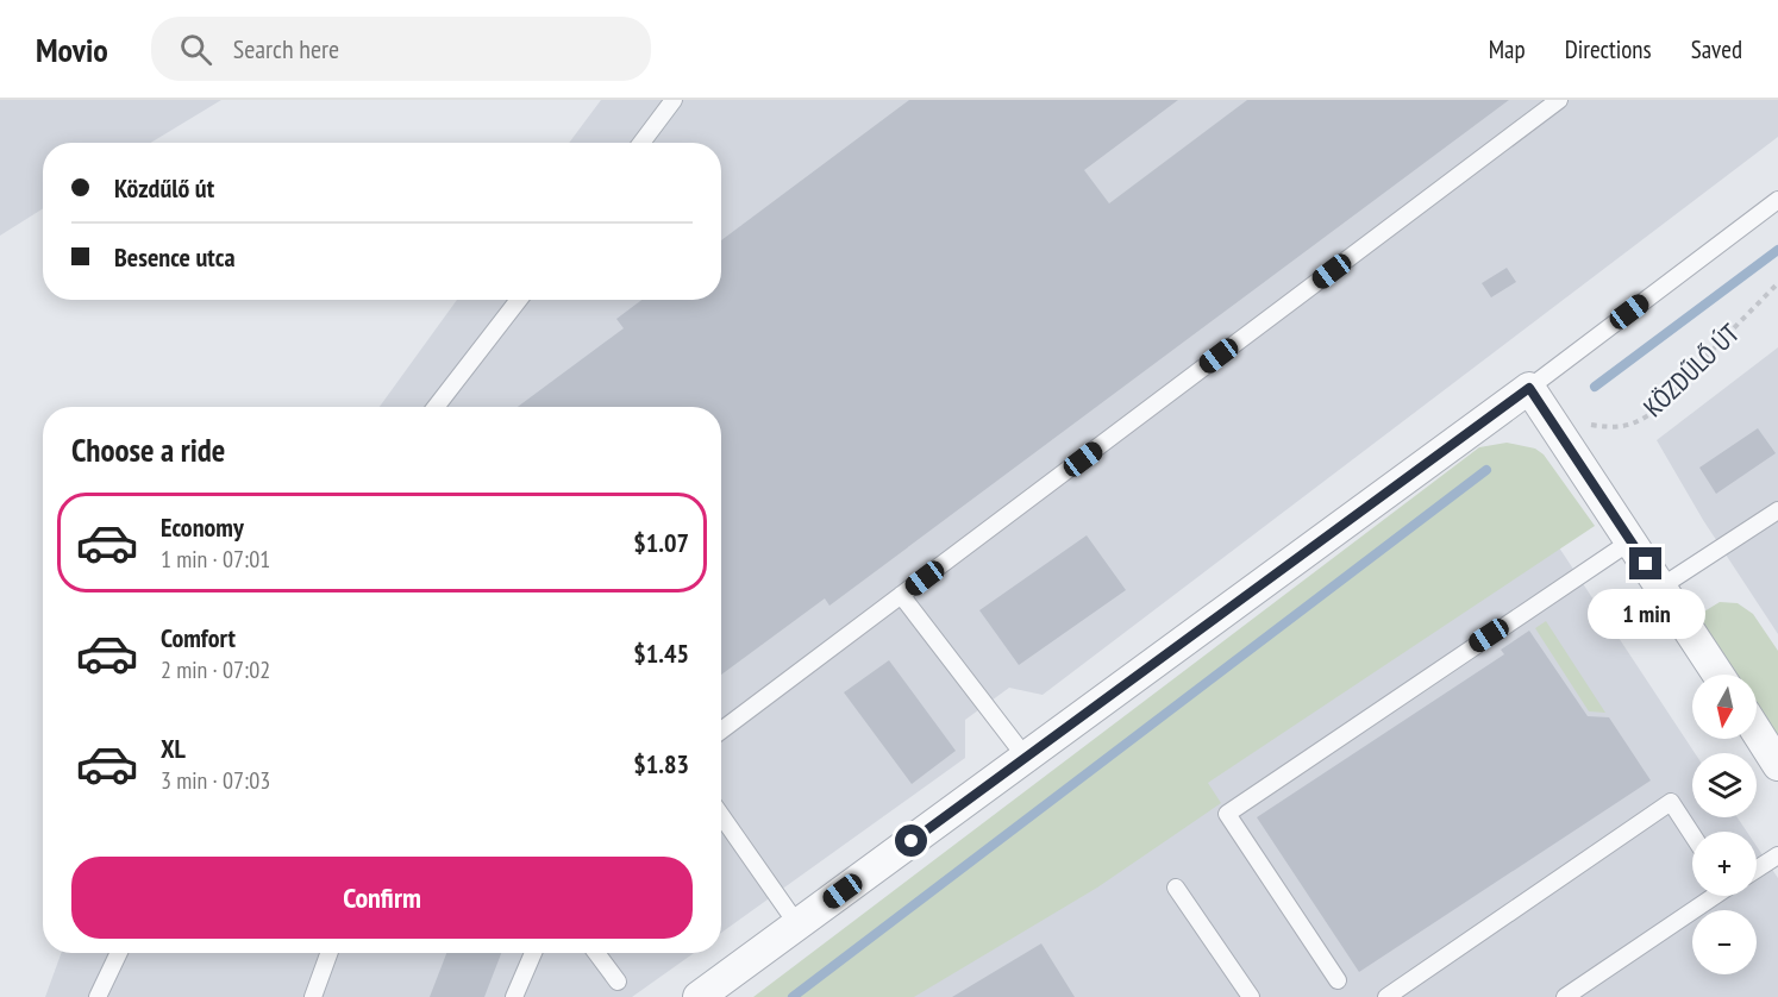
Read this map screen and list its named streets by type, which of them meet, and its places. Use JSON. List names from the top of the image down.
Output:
{
  "streets": {
    "path": ["KÖZDŰLŐ ÚT"]
  },
  "north": "bottom",
  "page": {
    "header": "Movio",
    "search": "Search here",
    "nav": ["Map", "Directions", "Saved"],
    "banner": ["Közdűlő út", "Besence utca"],
    "heading": "Choose a ride",
    "list": [
      {
        "name": "Economy",
        "note": "1 min · 07:01",
        "value": "$1.07"
      },
      {
        "name": "Comfort",
        "note": "2 min · 07:02",
        "value": "$1.45"
      },
      {
        "name": "XL",
        "note": "3 min · 07:03",
        "value": "$1.83"
      }
    ],
    "bubble": "1 min",
    "map_buttons": ["+", "−"],
    "buttons": "Confirm"
  }
}
